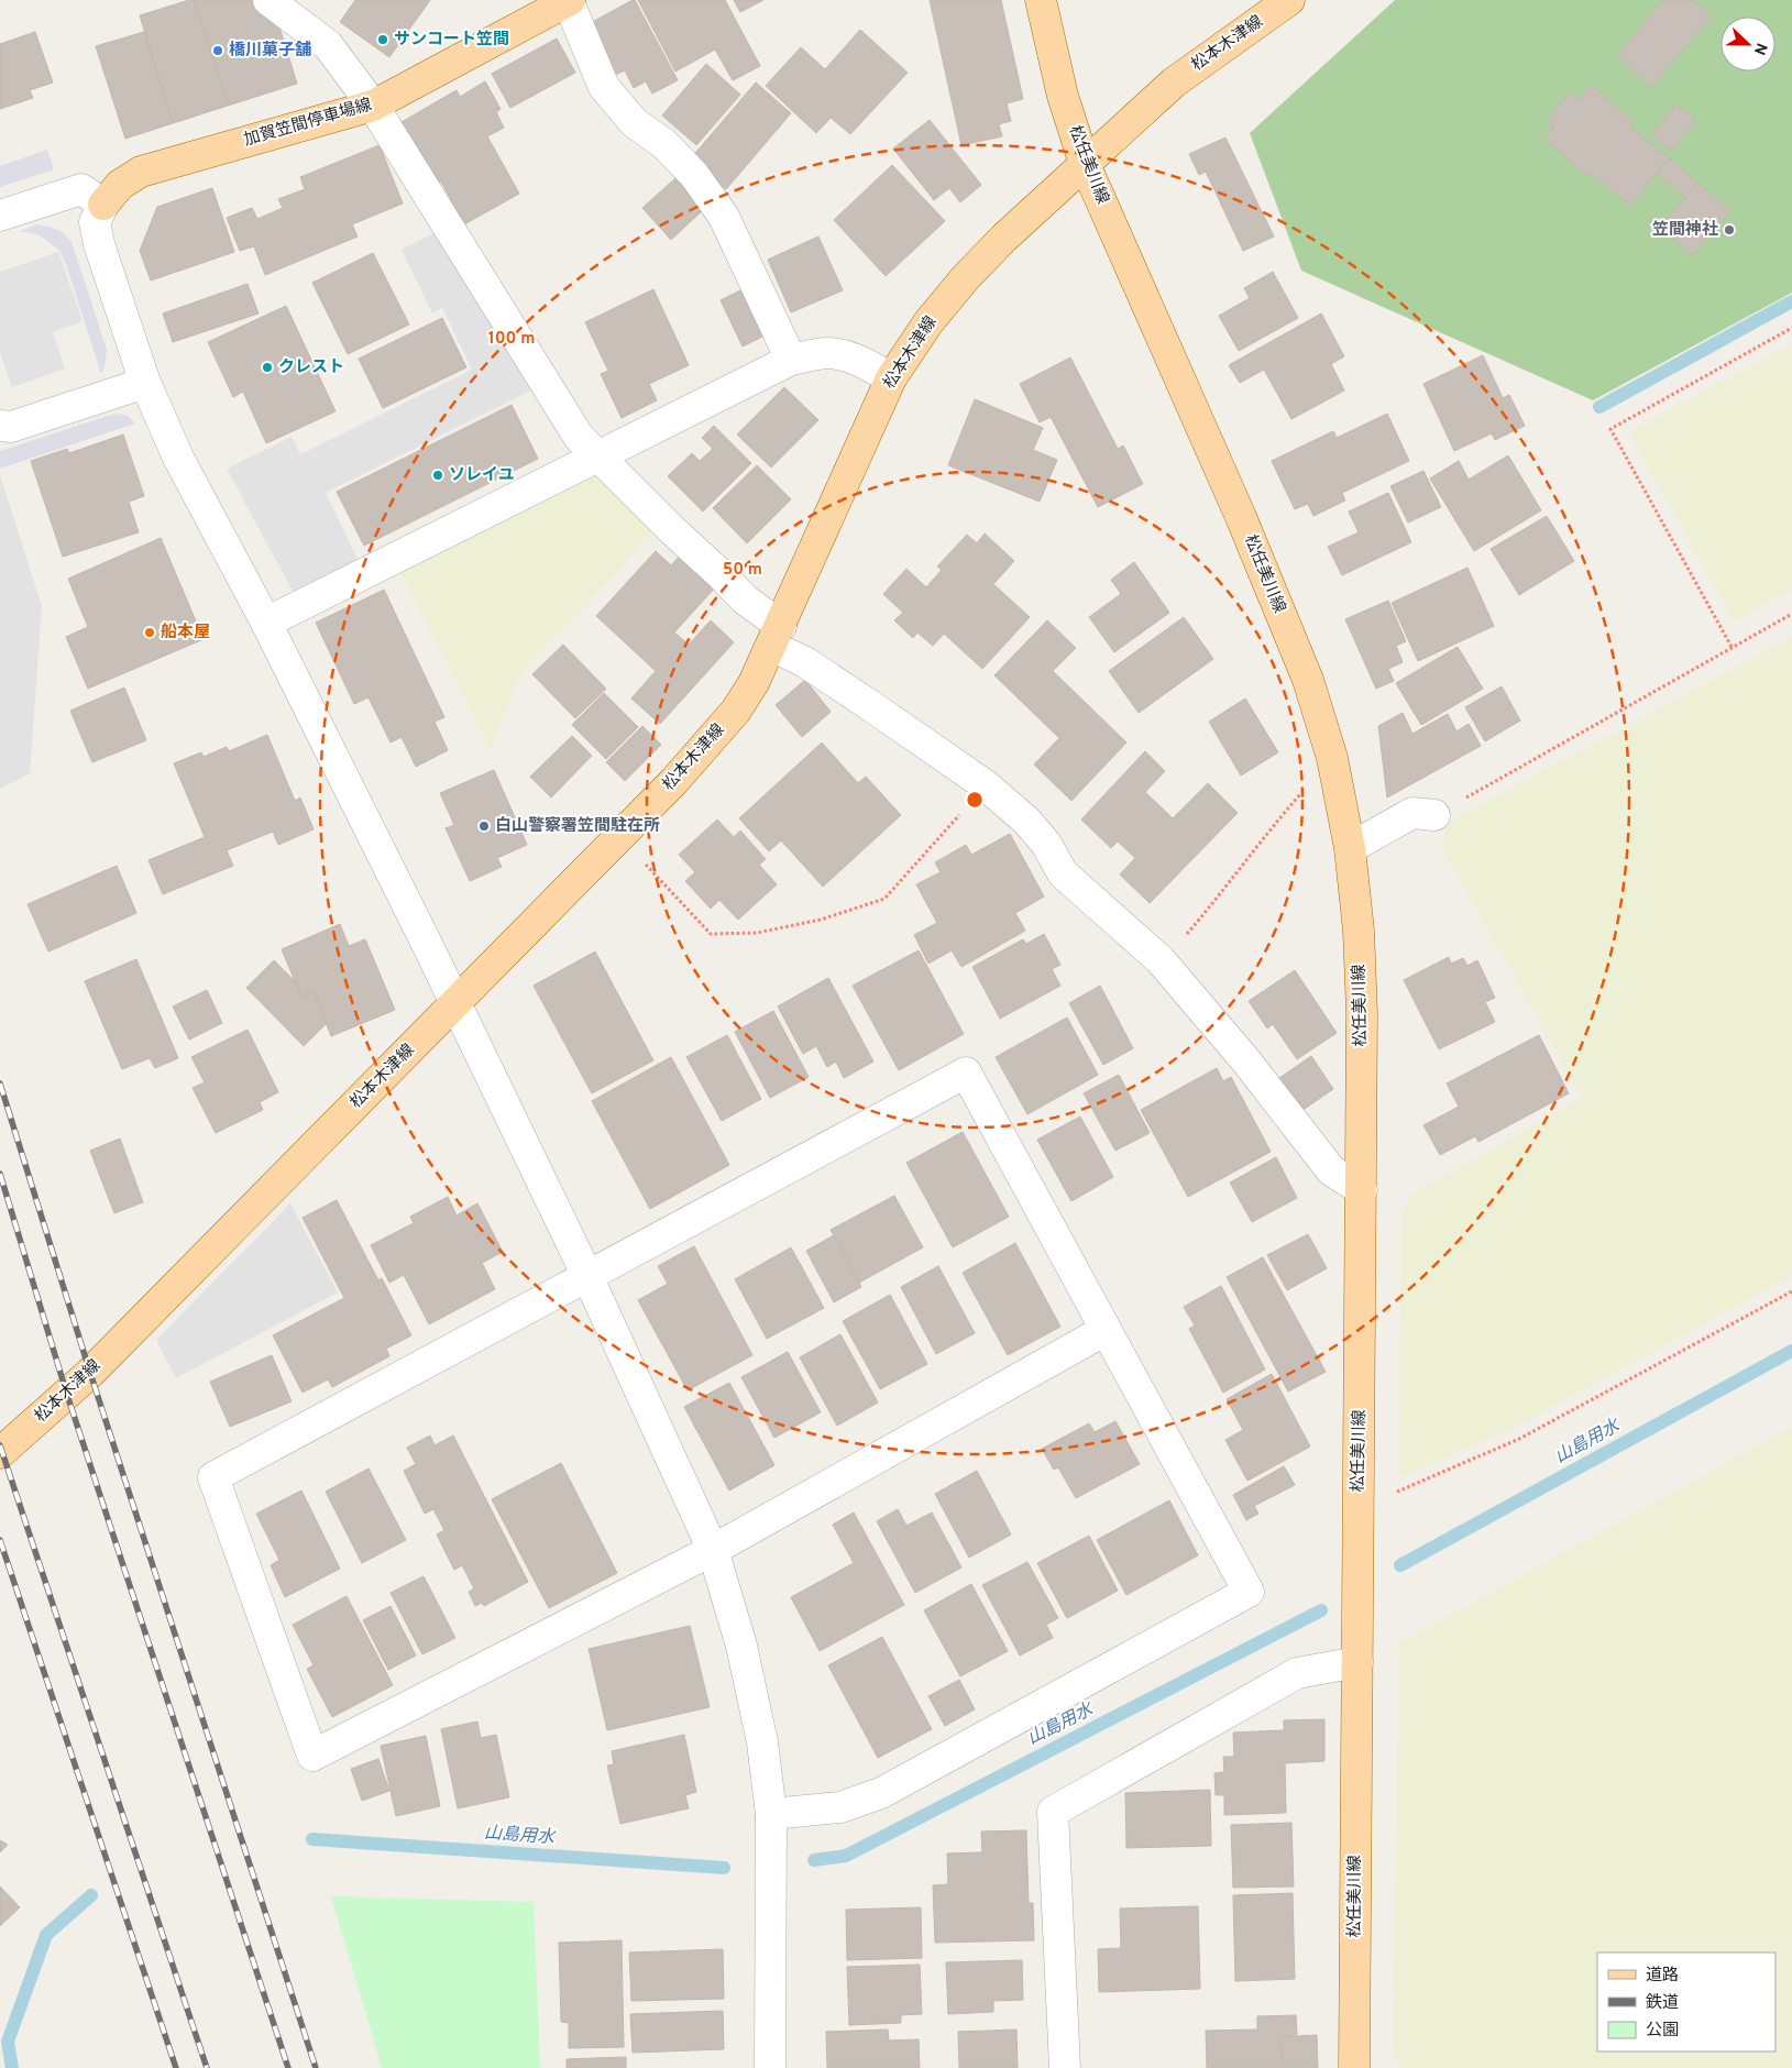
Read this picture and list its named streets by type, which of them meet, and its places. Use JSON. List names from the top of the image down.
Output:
{
  "streets": {
    "main road": ["松本木津線", "加賀笠間停車場線", "松任美川線"]
  },
  "crossings": [
    ["松本木津線", "松任美川線"]
  ],
  "water": ["山島用水"],
  "places": [
    "サンコート笠間",
    "橋川菓子舗",
    "笠間神社",
    "クレスト",
    "ソレイユ",
    "船本屋",
    "白山警察署笠間駐在所"
  ],
  "legend": ["道路", "鉄道", "公園"],
  "north": "right",
  "rings": ["100 m", "50 m"]
}
